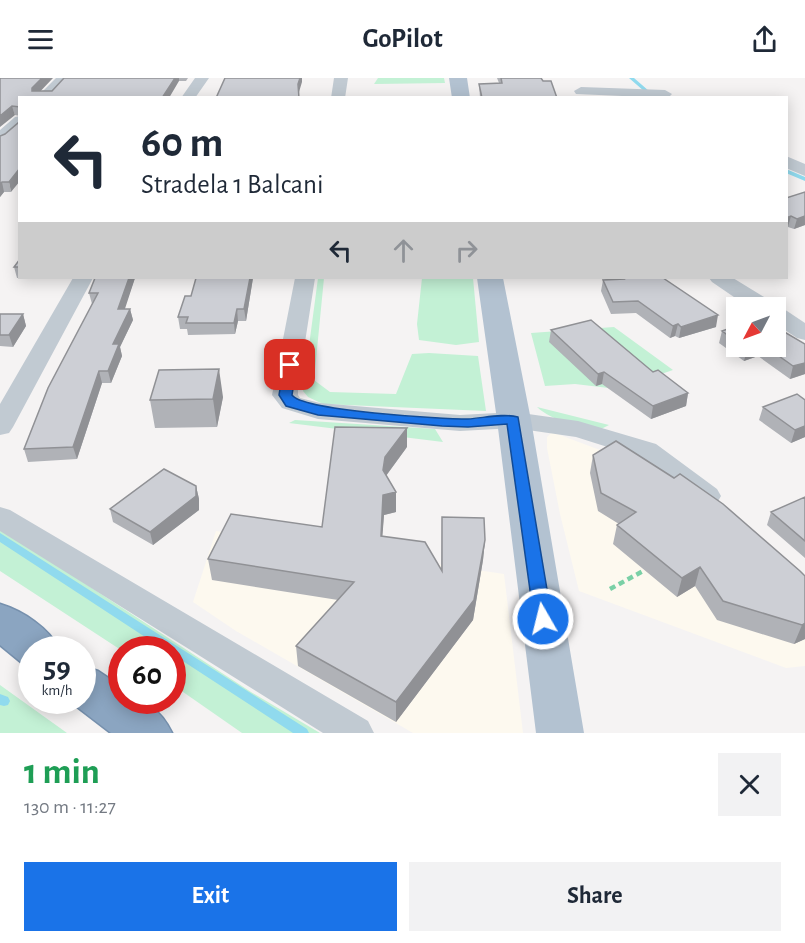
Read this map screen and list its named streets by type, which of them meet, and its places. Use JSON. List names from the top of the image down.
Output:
{
  "north": "bottom left",
  "page": {
    "header": "GoPilot",
    "turn": ["60 m", "Stradela 1 Balcani"],
    "speed": "59 km/h",
    "limit": "60",
    "heading": ["1 min", "130 m · 11:27"],
    "buttons": ["Exit", "Share"]
  }
}
